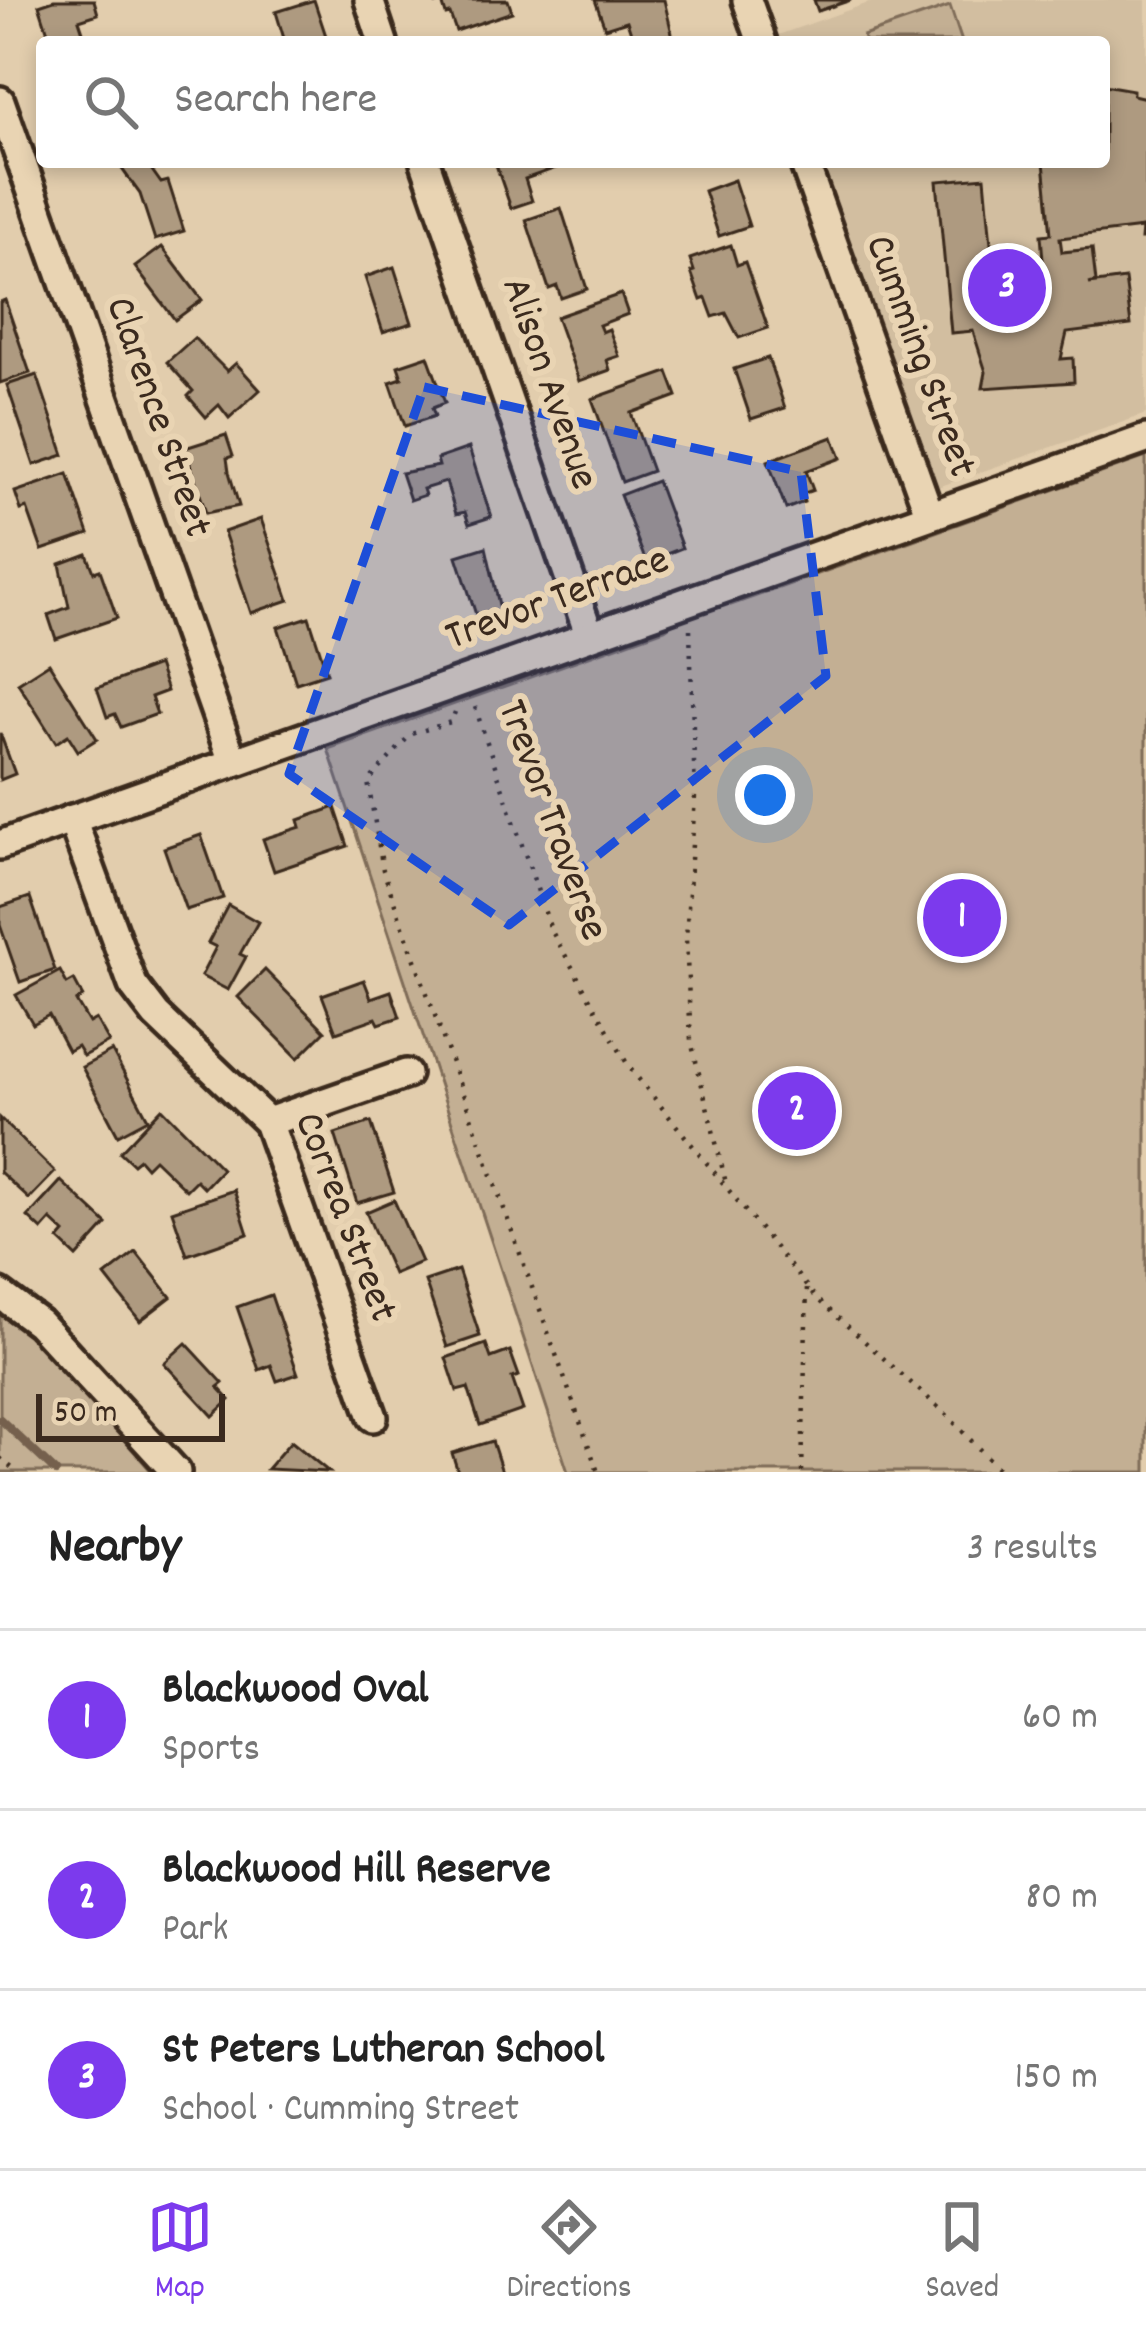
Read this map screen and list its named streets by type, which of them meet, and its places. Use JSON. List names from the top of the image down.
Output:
{
  "streets": {
    "street": [
      "Cumming Street",
      "Alison Avenue",
      "Clarence Street",
      "Trevor Terrace",
      "Correa Street"
    ],
    "path": ["Trevor Traverse"]
  },
  "crossings": [
    ["Cumming Street", "Trevor Terrace"],
    ["Alison Avenue", "Trevor Terrace"],
    ["Clarence Street", "Trevor Terrace"],
    ["Trevor Terrace", "Trevor Traverse"],
    ["Trevor Terrace", "Correa Street"]
  ],
  "scale_bar": "50 m",
  "page": {
    "search": "Search here",
    "pins": ["3", "1", "2"],
    "scale": "50 m",
    "heading": ["Nearby", "3 results"],
    "list": [
      {
        "mark": "1",
        "name": "Blackwood Oval",
        "note": "Sports",
        "value": "60 m"
      },
      {
        "mark": "2",
        "name": "Blackwood Hill Reserve",
        "note": "Park",
        "value": "80 m"
      },
      {
        "mark": "3",
        "name": "St Peters Lutheran School",
        "note": "School · Cumming Street",
        "value": "150 m"
      }
    ],
    "nav": ["Map", "Directions", "Saved"]
  }
}
